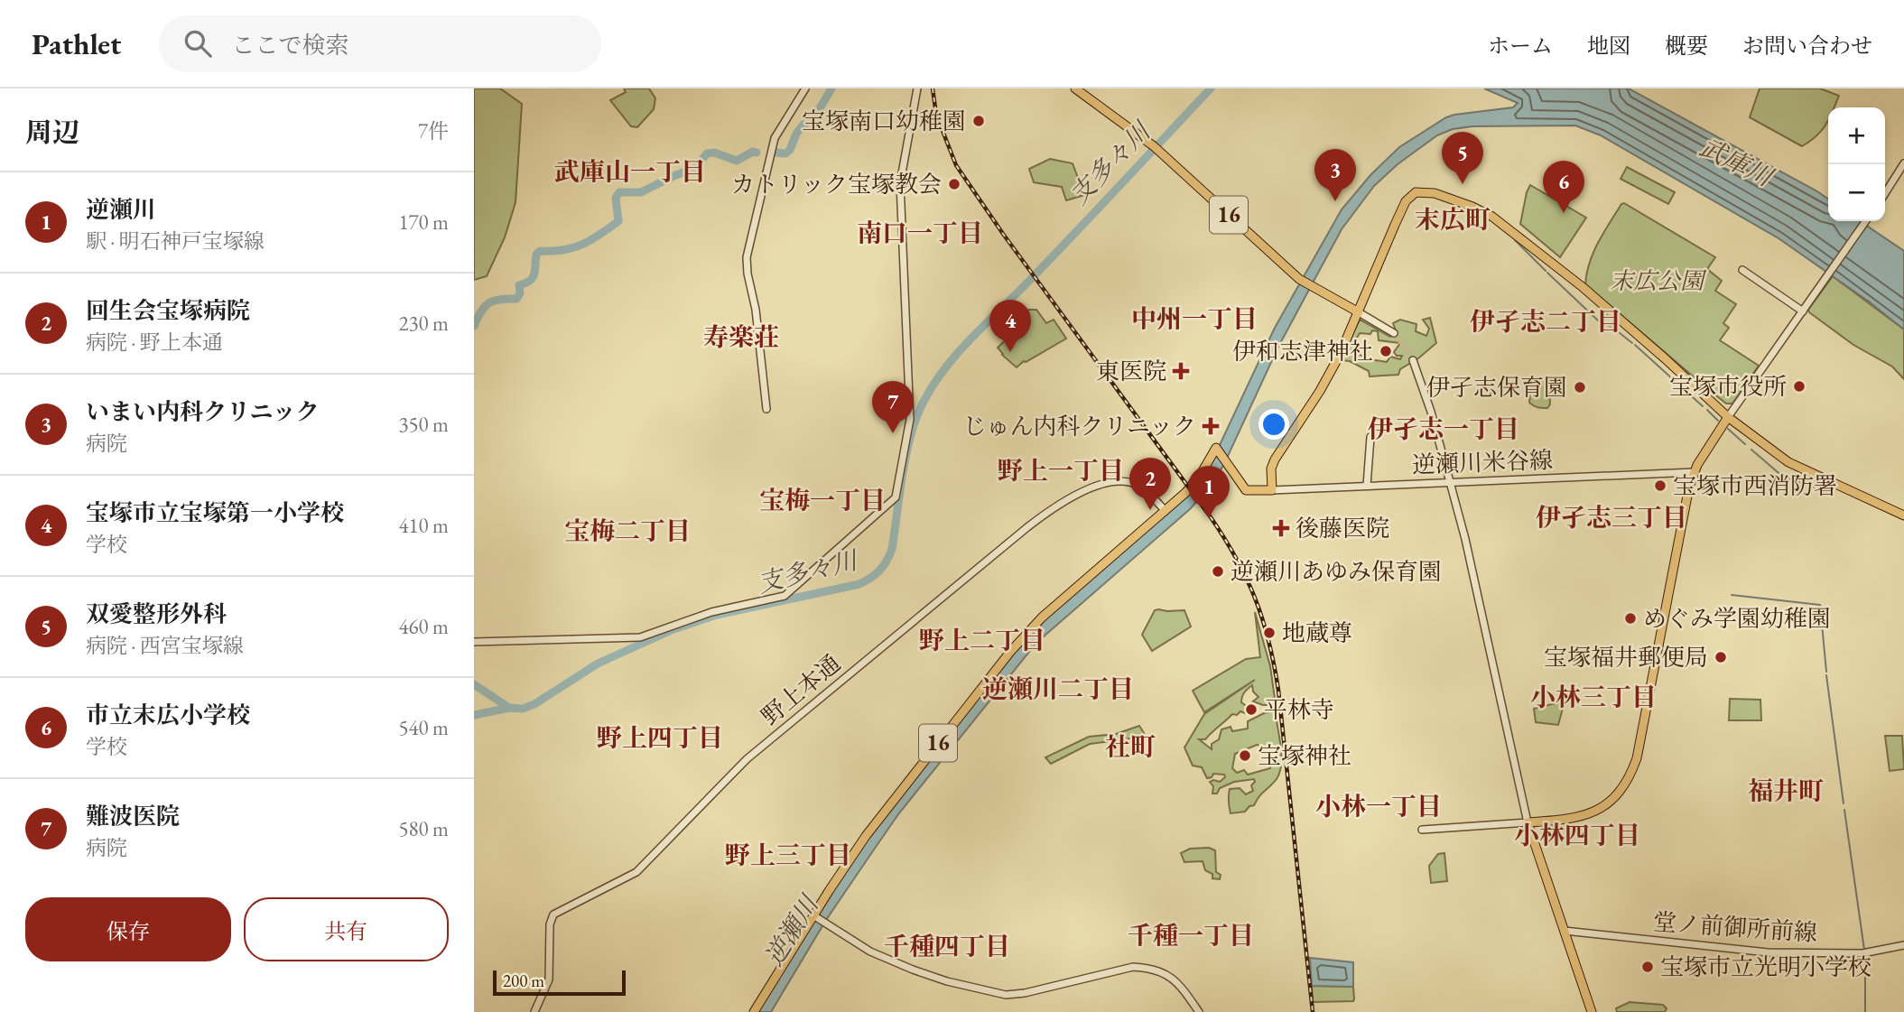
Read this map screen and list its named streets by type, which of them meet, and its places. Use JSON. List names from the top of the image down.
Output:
{
  "streets": {
    "main road": ["16"],
    "street": ["逆瀬川米谷線", "野上本通", "堂ノ前御所前線"]
  },
  "crossings": [
    ["16", "逆瀬川米谷線"],
    ["16", "野上本通"]
  ],
  "districts": [
    "武庫山一丁目",
    "末広町",
    "南口一丁目",
    "中州一丁目",
    "伊孑志二丁目",
    "寿楽荘",
    "伊孑志一丁目",
    "野上一丁目",
    "宝梅一丁目",
    "伊孑志三丁目",
    "宝梅二丁目",
    "野上二丁目",
    "逆瀬川二丁目",
    "小林三丁目",
    "野上四丁目",
    "社町",
    "福井町",
    "小林一丁目",
    "小林四丁目",
    "野上三丁目",
    "千種一丁目",
    "千種四丁目"
  ],
  "water": ["武庫川", "支多々川", "逆瀬川"],
  "parks": ["末広公園"],
  "places": {
    "other": [
      "宝塚南口幼稚園",
      "カトリック宝塚教会",
      "伊和志津神社",
      "宝塚市役所",
      "伊孑志保育園",
      "宝塚市西消防署",
      "逆瀬川あゆみ保育園",
      "めぐみ学園幼稚園",
      "地蔵尊",
      "宝塚福井郵便局",
      "平林寺",
      "宝塚神社",
      "宝塚市立光明小学校"
    ],
    "health": ["東医院", "じゅん内科クリニック", "後藤医院"]
  },
  "scale_bar": "200 m",
  "page": {
    "header": "Pathlet",
    "search": "ここで検索",
    "nav": [
      "ホーム",
      "地図",
      "概要",
      "お問い合わせ"
    ],
    "heading": ["周辺", "7件"],
    "map_buttons": ["+", "−"],
    "pins": [
      "5",
      "3",
      "6",
      "4",
      "7",
      "2",
      "1"
    ],
    "list": [
      {
        "mark": "1",
        "name": "逆瀬川",
        "note": "駅 · 明石神戸宝塚線",
        "value": "170 m"
      },
      {
        "mark": "2",
        "name": "回生会宝塚病院",
        "note": "病院 · 野上本通",
        "value": "230 m"
      },
      {
        "mark": "3",
        "name": "いまい内科クリニック",
        "note": "病院",
        "value": "350 m"
      },
      {
        "mark": "4",
        "name": "宝塚市立宝塚第一小学校",
        "note": "学校",
        "value": "410 m"
      },
      {
        "mark": "5",
        "name": "双愛整形外科",
        "note": "病院 · 西宮宝塚線",
        "value": "460 m"
      },
      {
        "mark": "6",
        "name": "市立末広小学校",
        "note": "学校",
        "value": "540 m"
      },
      {
        "mark": "7",
        "name": "難波医院",
        "note": "病院",
        "value": "580 m"
      }
    ],
    "buttons": ["保存", "共有"],
    "scale": "200 m"
  }
}
